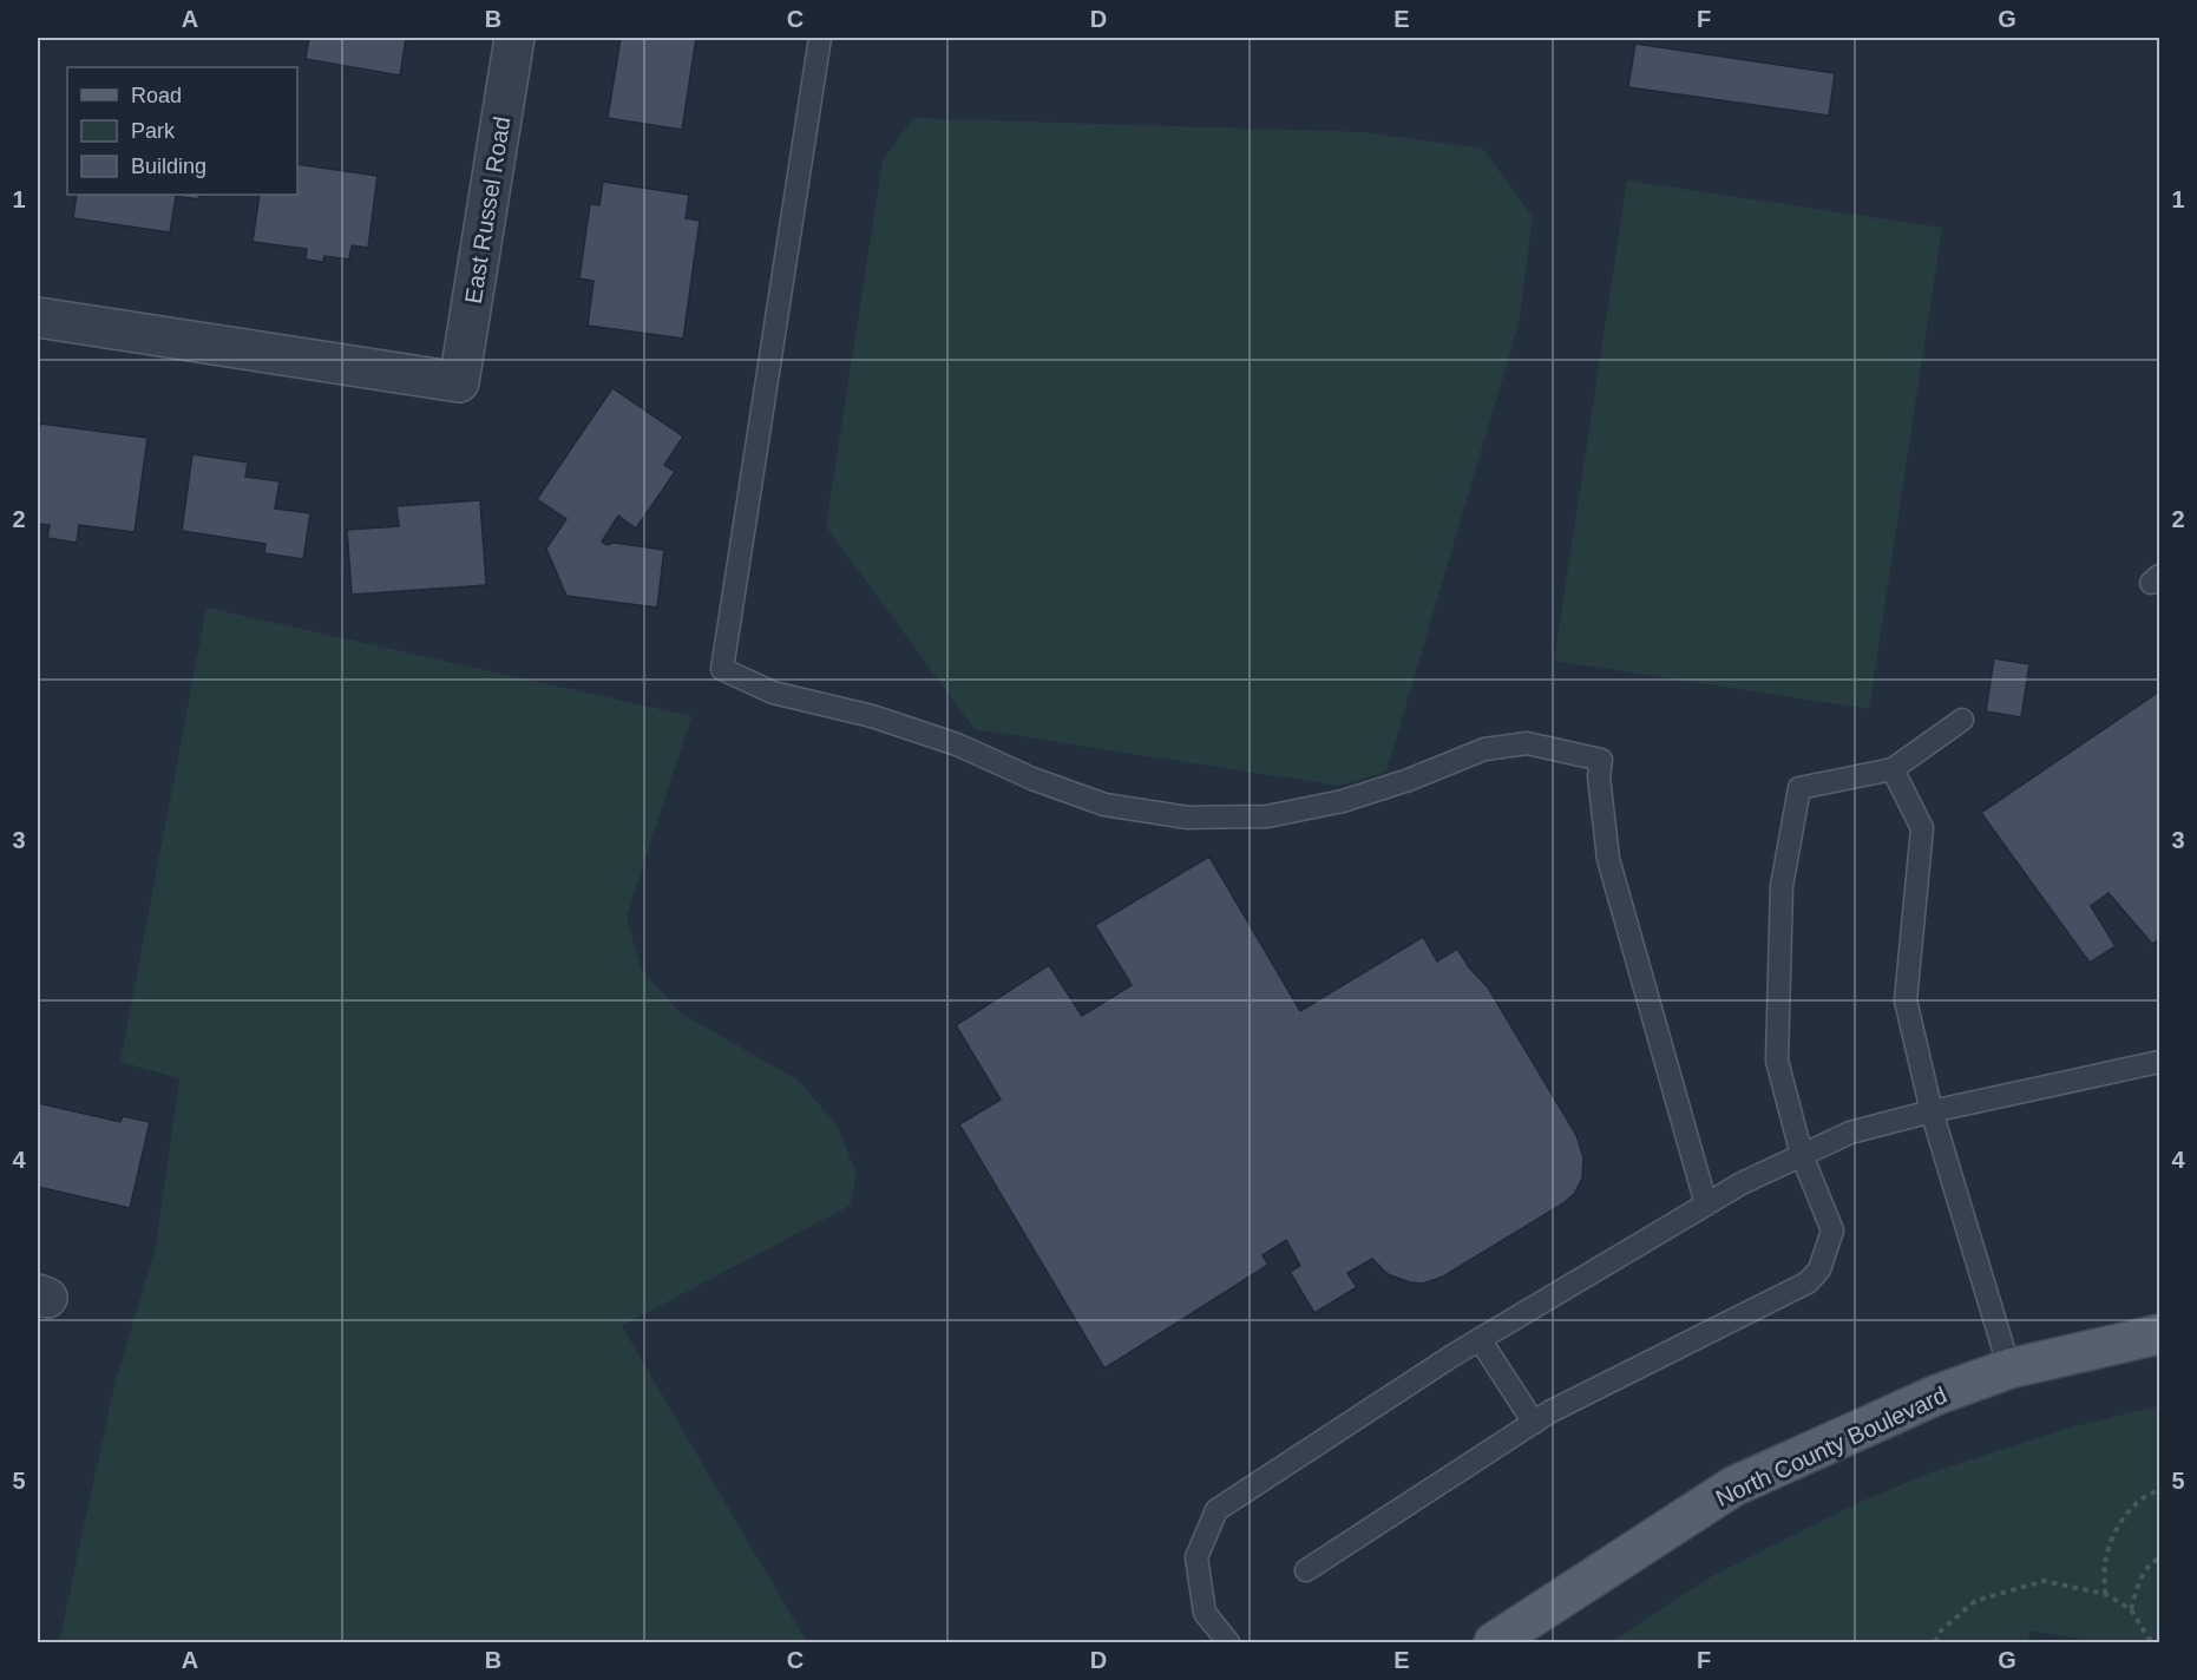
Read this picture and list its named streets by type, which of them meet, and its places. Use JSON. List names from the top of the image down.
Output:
{
  "streets": {
    "main road": ["North County Boulevard"],
    "street": ["East Russel Road"]
  },
  "legend": ["Road", "Park", "Building"],
  "grid": {
    "columns": [
      "A",
      "B",
      "C",
      "D",
      "E",
      "F",
      "G"
    ],
    "rows": [
      "1",
      "2",
      "3",
      "4",
      "5"
    ]
  }
}
